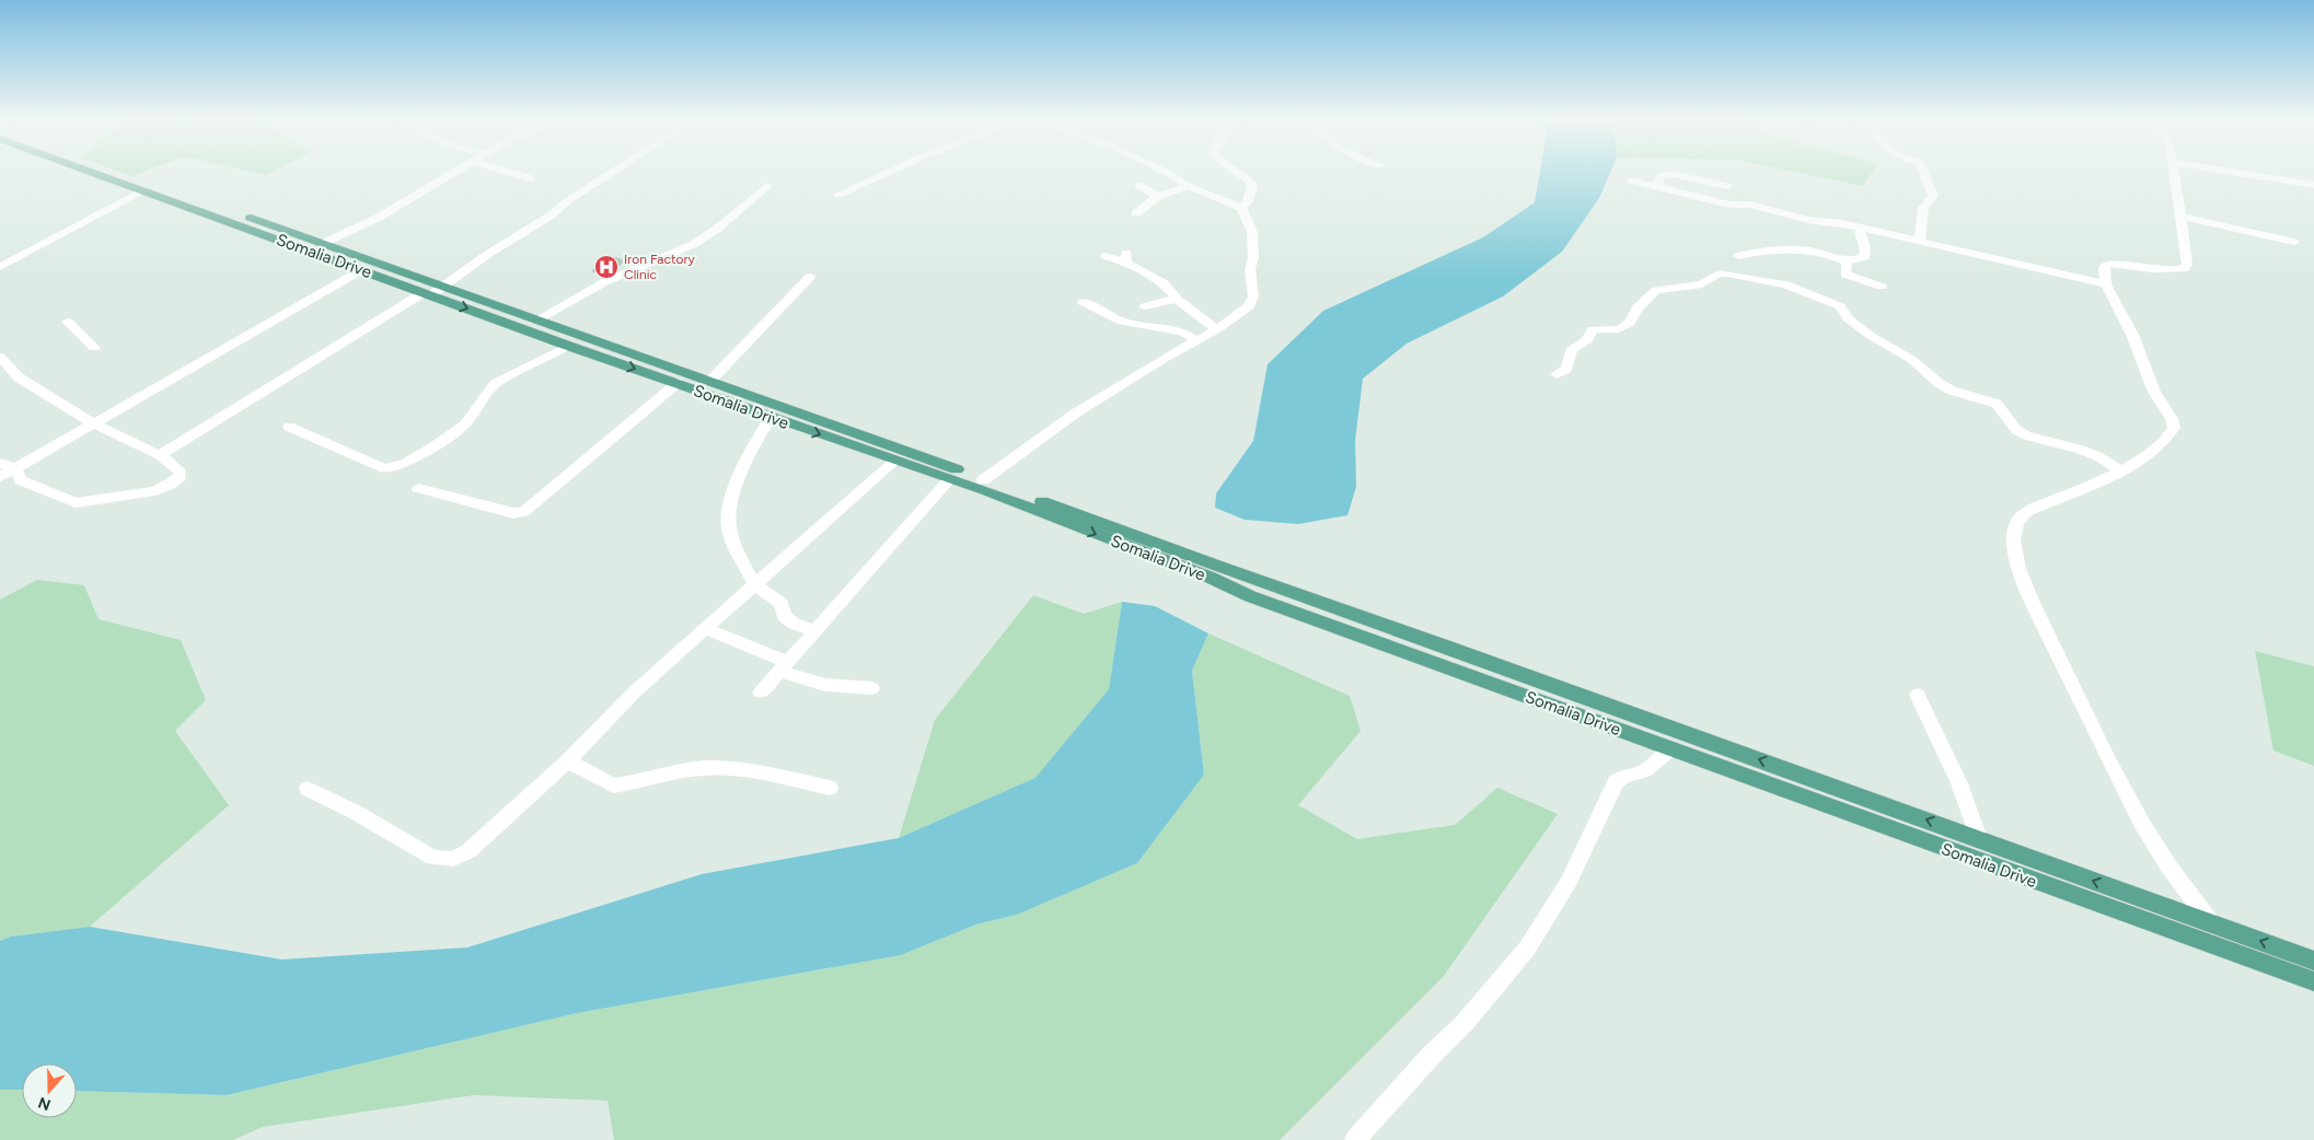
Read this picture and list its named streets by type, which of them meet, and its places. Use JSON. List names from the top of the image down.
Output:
{
  "streets": {
    "main road": ["Somalia Drive"]
  },
  "places": {
    "hospital": ["Iron Factory Clinic"]
  },
  "north": "bottom"
}
